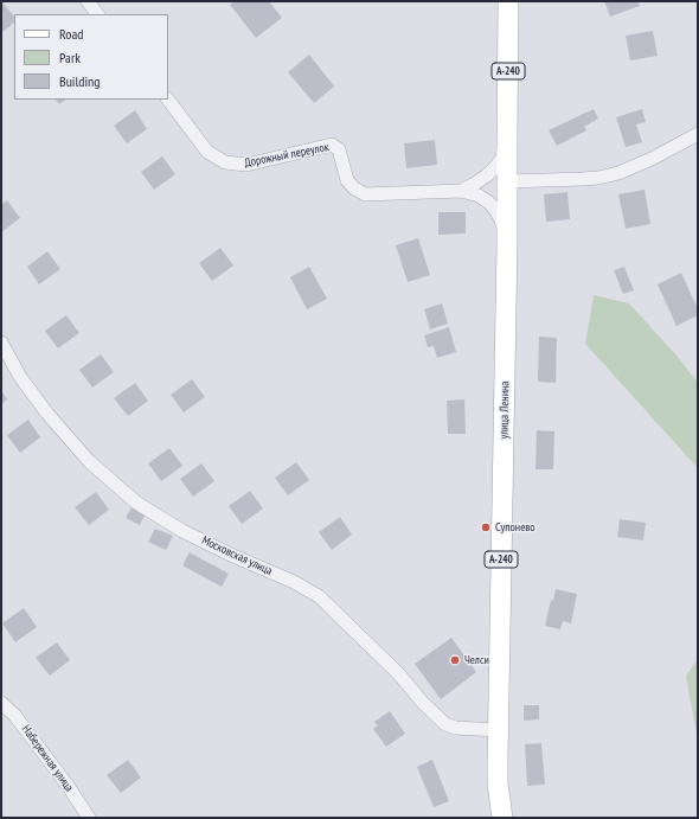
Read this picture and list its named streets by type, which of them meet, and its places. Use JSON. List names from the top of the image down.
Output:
{
  "streets": {
    "main road": ["А-240", "улица Ленина"],
    "street": ["Дорожный переулок", "Московская улица", "Набережная улица"]
  },
  "crossings": [
    ["улица Ленина", "Московская улица"]
  ],
  "places": ["Супонево", "Челси"],
  "legend": ["Road", "Park", "Building"]
}
